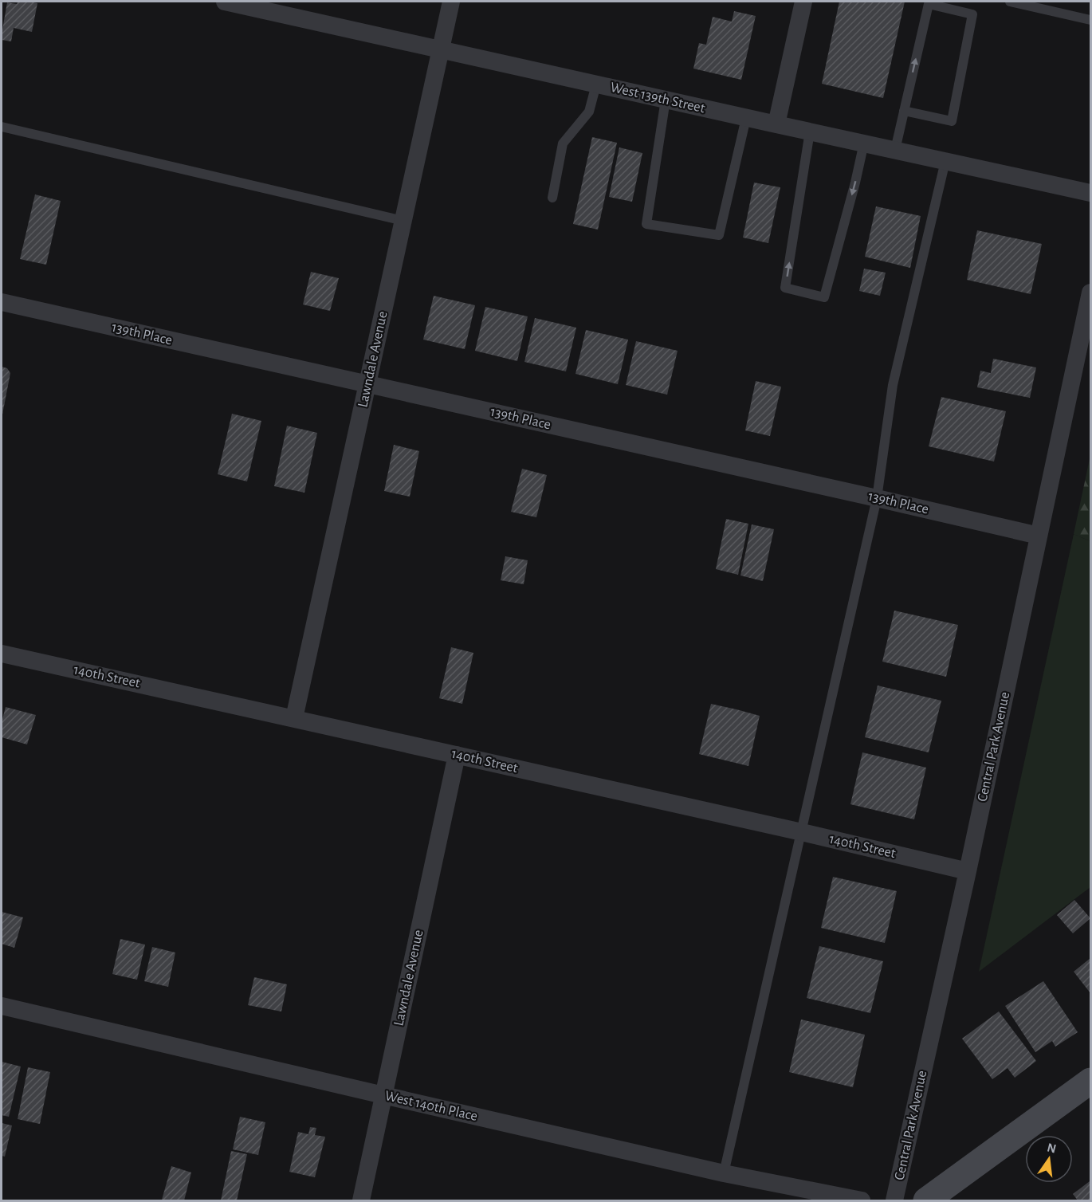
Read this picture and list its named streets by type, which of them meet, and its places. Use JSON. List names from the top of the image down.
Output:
{
  "streets": {
    "street": [
      "West 139th Street",
      "139th Place",
      "Lawndale Avenue",
      "140th Street",
      "Central Park Avenue",
      "West 140th Place"
    ]
  },
  "crossings": [
    ["West 139th Street", "Lawndale Avenue"],
    ["139th Place", "Lawndale Avenue"],
    ["139th Place", "Central Park Avenue"],
    ["Lawndale Avenue", "140th Street"],
    ["Lawndale Avenue", "West 140th Place"],
    ["140th Street", "Central Park Avenue"]
  ],
  "north": "top"
}
